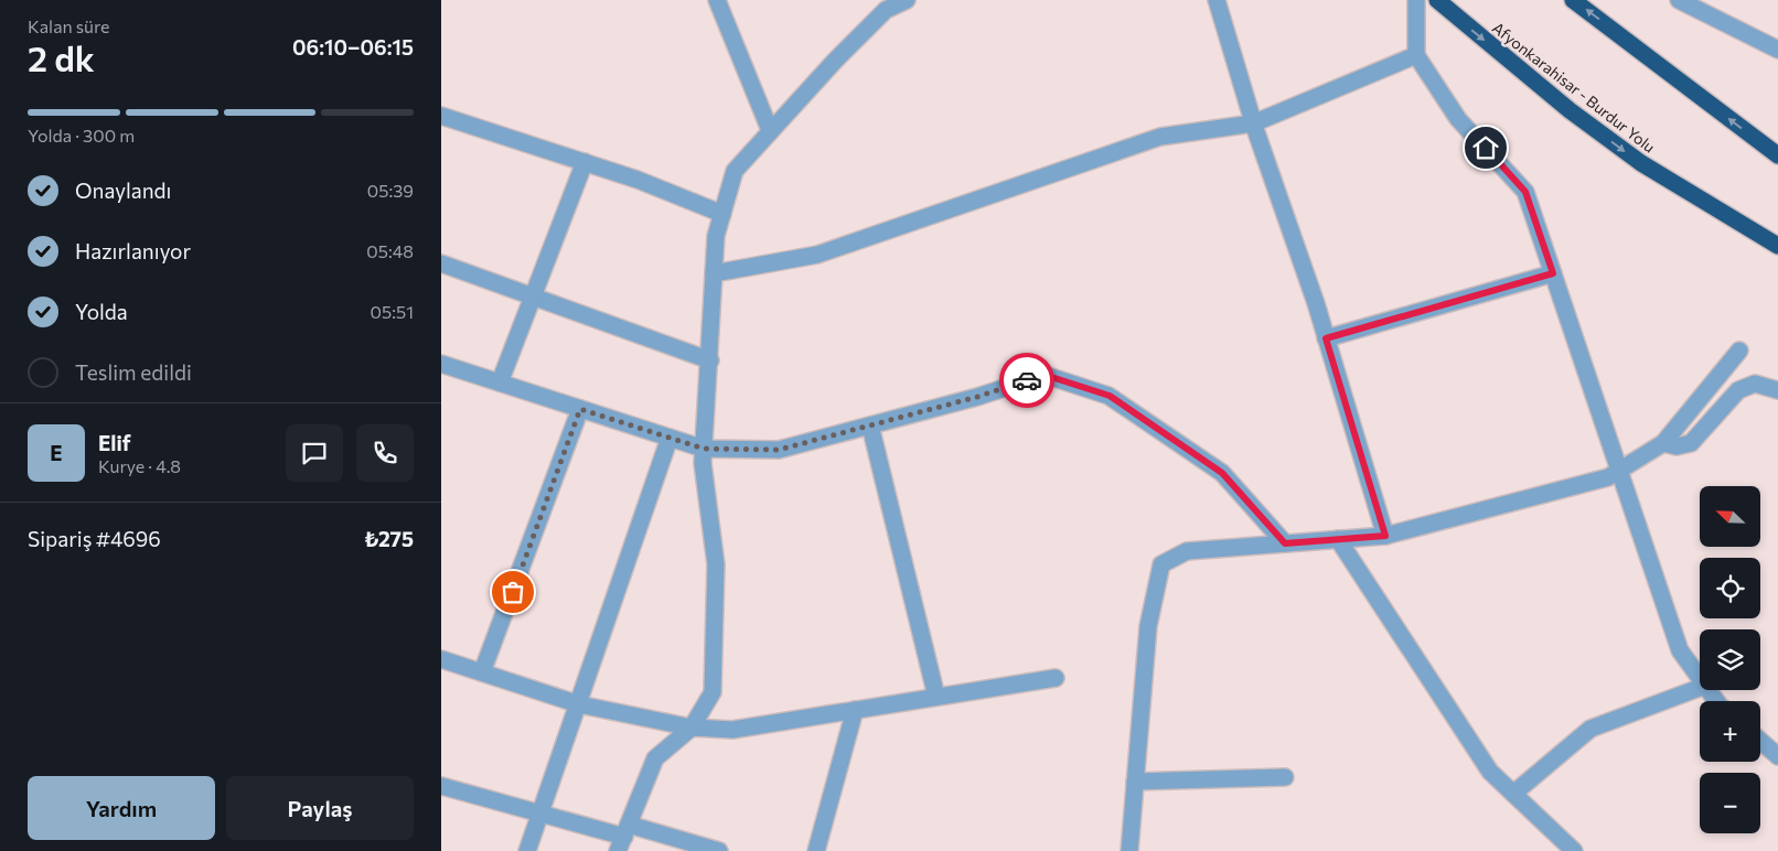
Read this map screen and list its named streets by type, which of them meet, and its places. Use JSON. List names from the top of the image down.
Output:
{
  "streets": {
    "highway": ["Afyonkarahisar - Burdur Yolu"]
  },
  "north": "top left",
  "page": {
    "heading": ["2 dk", "Kalan süre", "06:10–06:15"],
    "panel": [
      "Elif",
      "Kurye · 4.8",
      "Sipariş #4696",
      "₺275"
    ],
    "bar": "Yolda · 300 m",
    "list": [
      ["Onaylandı", "05:39"],
      ["Hazırlanıyor", "05:48"],
      ["Yolda", "05:51"],
      "Teslim edildi"
    ],
    "round": "E",
    "map_buttons": ["+", "−"],
    "buttons": ["Yardım", "Paylaş"]
  }
}
